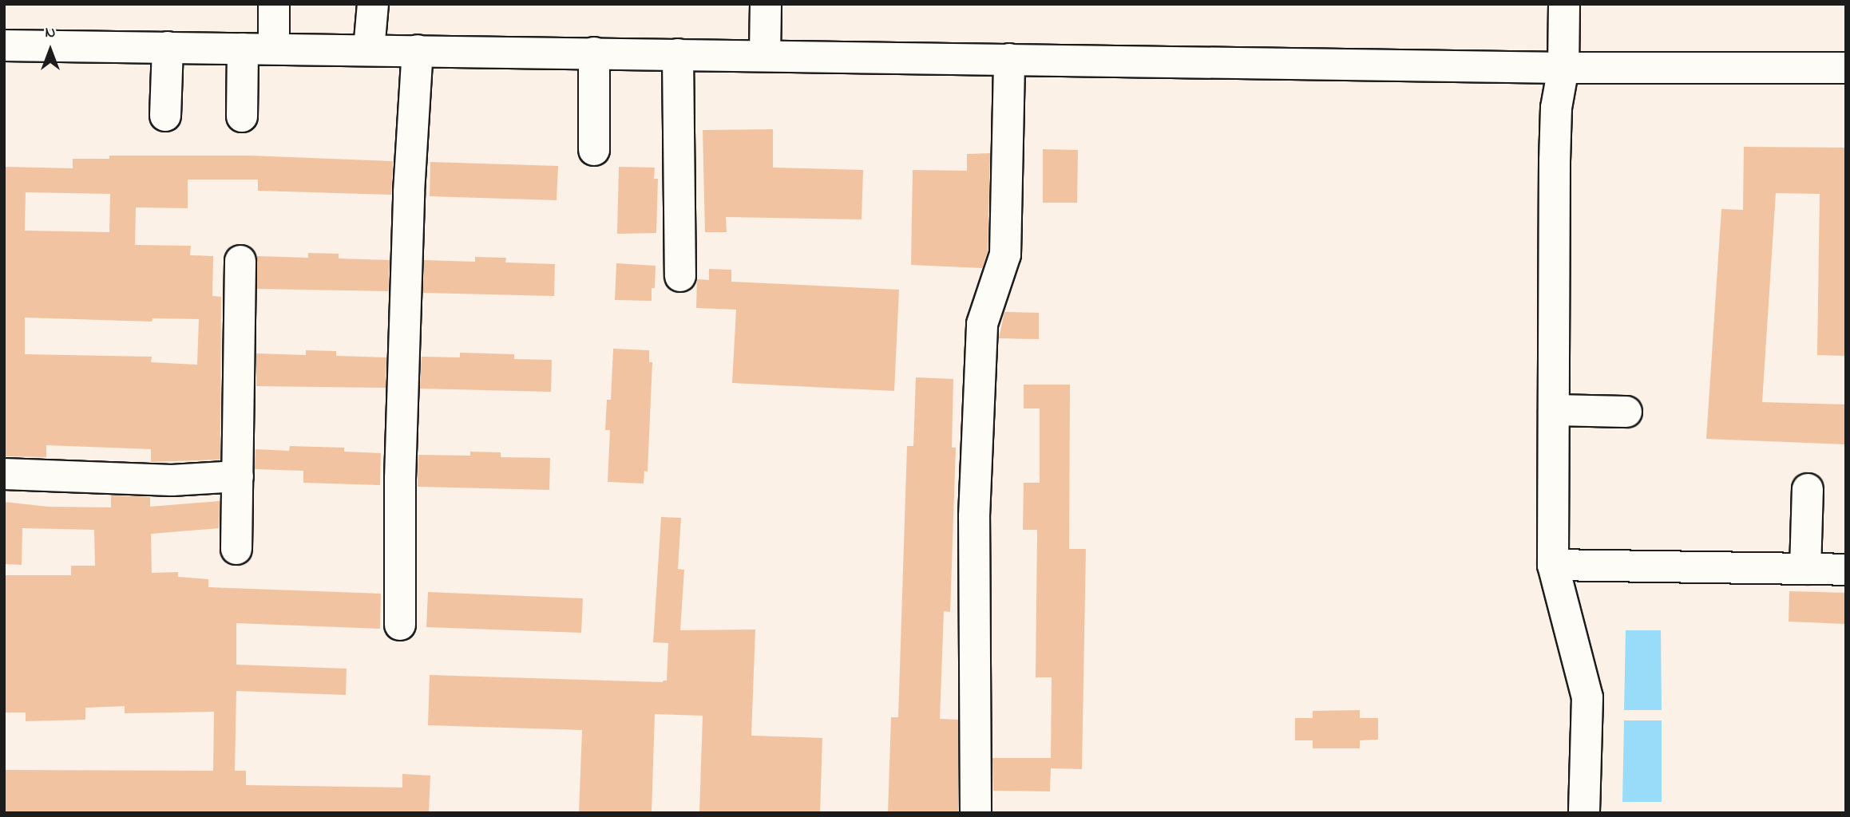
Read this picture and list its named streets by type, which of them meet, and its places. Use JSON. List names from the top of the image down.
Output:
{
  "north": "top"
}
